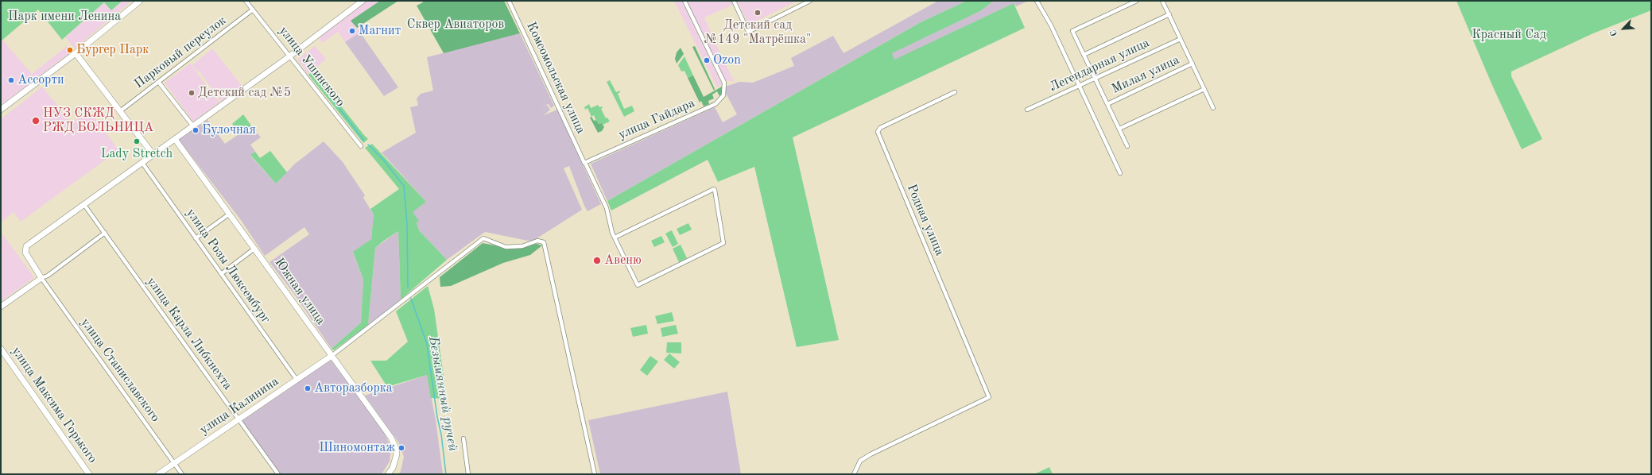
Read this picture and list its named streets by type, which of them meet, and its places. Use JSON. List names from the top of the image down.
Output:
{
  "streets": {
    "street": [
      "Парковый переулок",
      "Легендарная улица",
      "улица Ушинского",
      "Милая улица",
      "Комсомольская улица",
      "улица Гайдара",
      "Родная улица",
      "улица Розы Люксембург",
      "Южная улица",
      "улица Карла Либкнехта",
      "улица Станиславского",
      "улица Максима Горького",
      "улица Калинина"
    ]
  },
  "crossings": [
    ["Парковый переулок", "улица Ушинского"],
    ["Комсомольская улица", "улица Гайдара"],
    ["улица Розы Люксембург", "улица Калинина"],
    ["Южная улица", "улица Калинина"],
    ["улица Карла Либкнехта", "улица Калинина"],
    ["улица Станиславского", "улица Калинина"]
  ],
  "water": ["Безымянный ручей"],
  "parks": ["Парк имени Ленина", "Сквер Авиаторов", "Красный Сад"],
  "places": [
    "Детский сад №149 \"Матрёшка\"",
    "Магнит",
    "Бургер Парк",
    "Ozon",
    "Ассорти",
    "Детский сад №5",
    "НУЗ СКЖД РЖД БОЛЬНИЦА",
    "Булочная",
    "Lady Stretch",
    "Авеню",
    "Авторазборка",
    "Шиномонтаж"
  ],
  "north": "bottom left"
}
